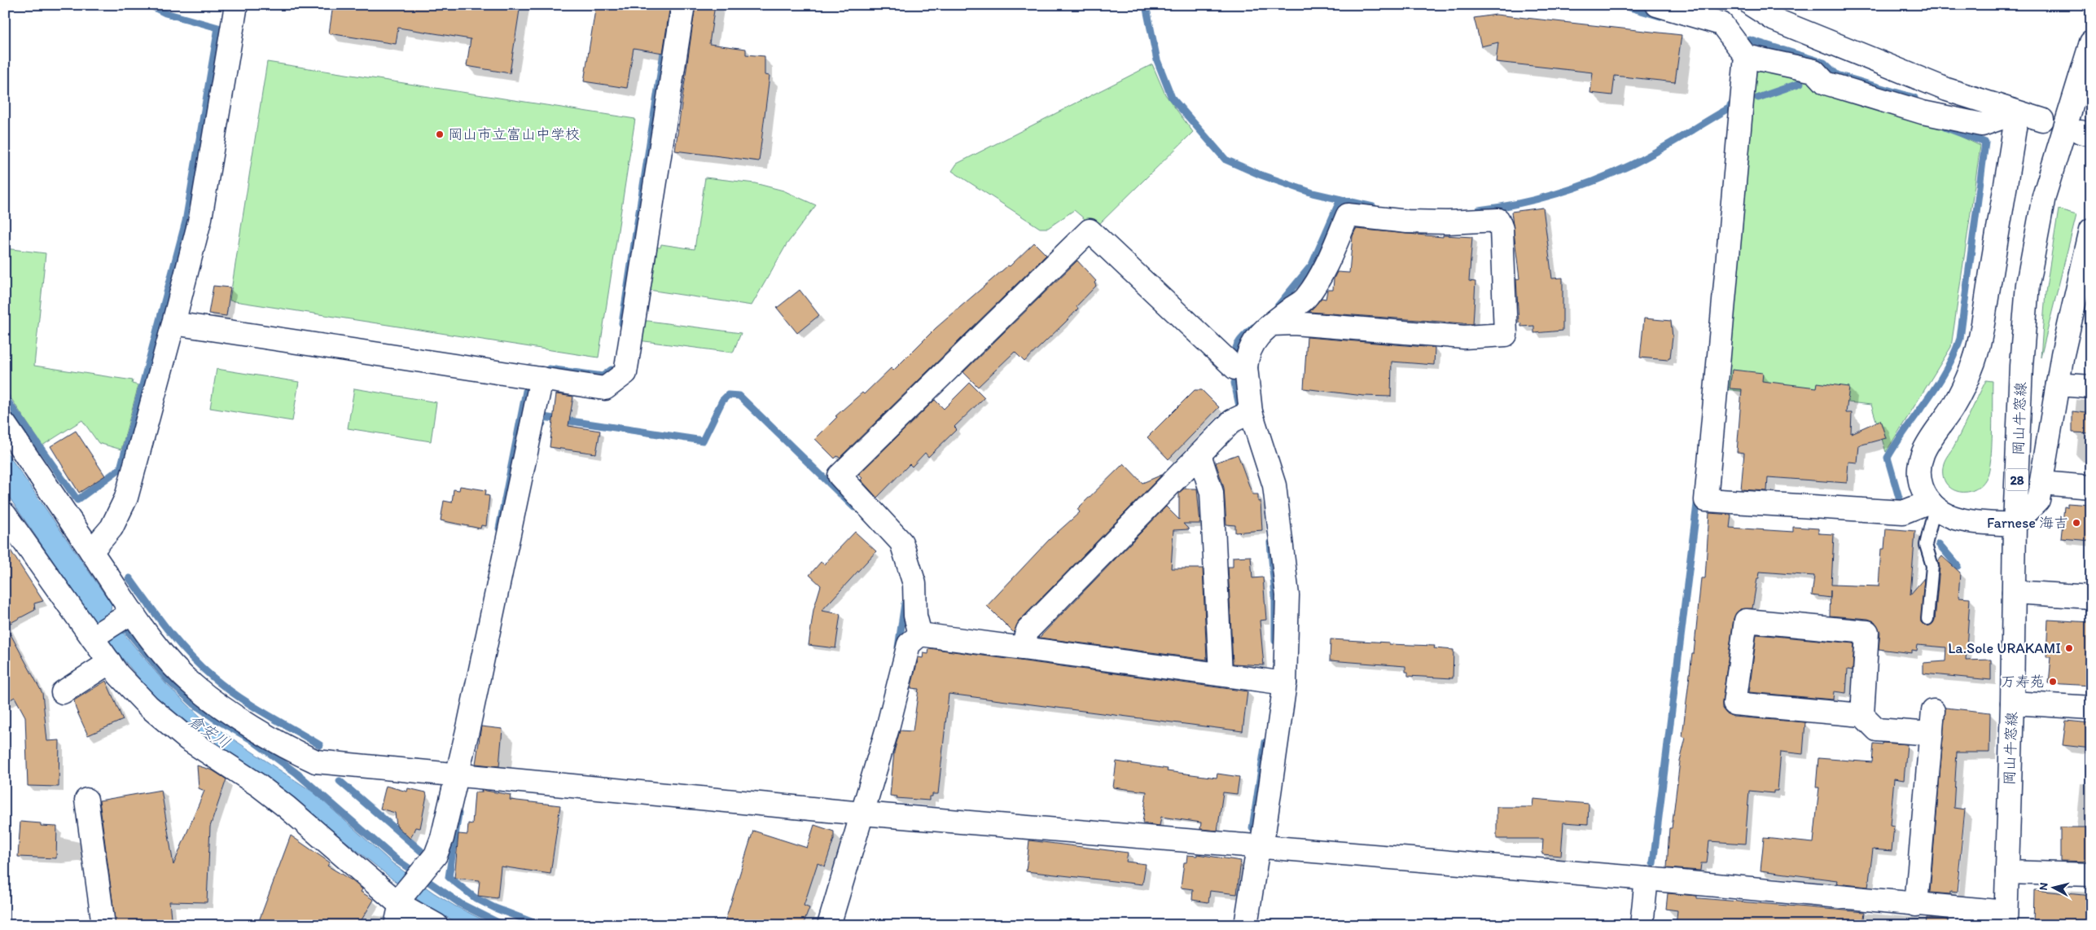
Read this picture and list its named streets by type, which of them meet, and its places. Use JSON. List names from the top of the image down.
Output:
{
  "streets": {
    "street": ["岡山牛窓線", "28"]
  },
  "water": ["倉安川"],
  "places": [
    "岡山市立富山中学校",
    "Farnese 海吉",
    "La.Sole URAKAMI",
    "万寿苑"
  ],
  "north": "left"
}
